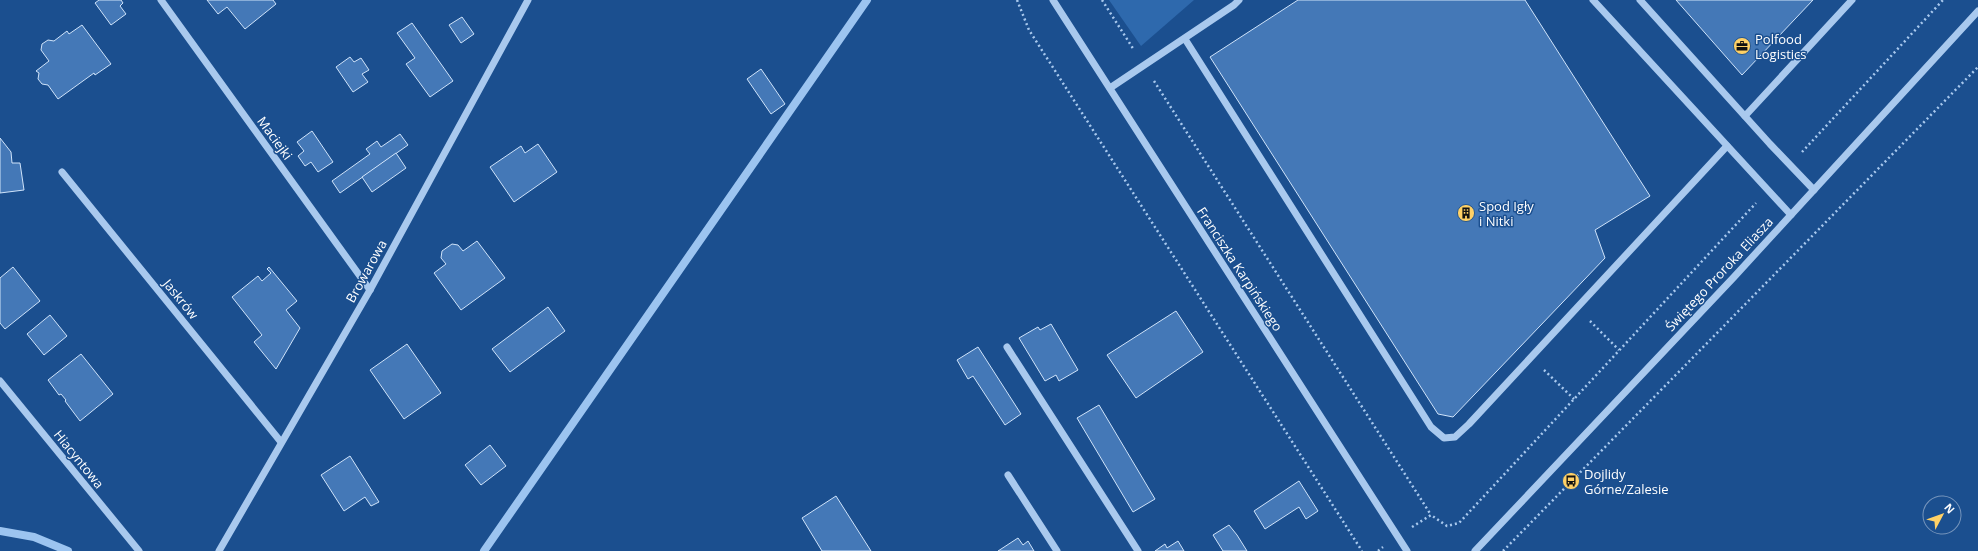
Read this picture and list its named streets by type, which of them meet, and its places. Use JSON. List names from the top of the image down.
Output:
{
  "streets": {
    "street": [
      "Maciejki",
      "Franciszka Karpińskiego",
      "Browarowa",
      "Świętego Proroka Eliasza",
      "Jaskrów",
      "Hiacyntowa"
    ]
  },
  "crossings": [
    ["Maciejki", "Browarowa"],
    ["Browarowa", "Jaskrów"]
  ],
  "places": {
    "office": ["Polfood Logistics"],
    "building": ["Spod Igły i Nitki"],
    "bus stop": ["Dojlidy Górne/Zalesie"]
  },
  "north": "top right"
}
